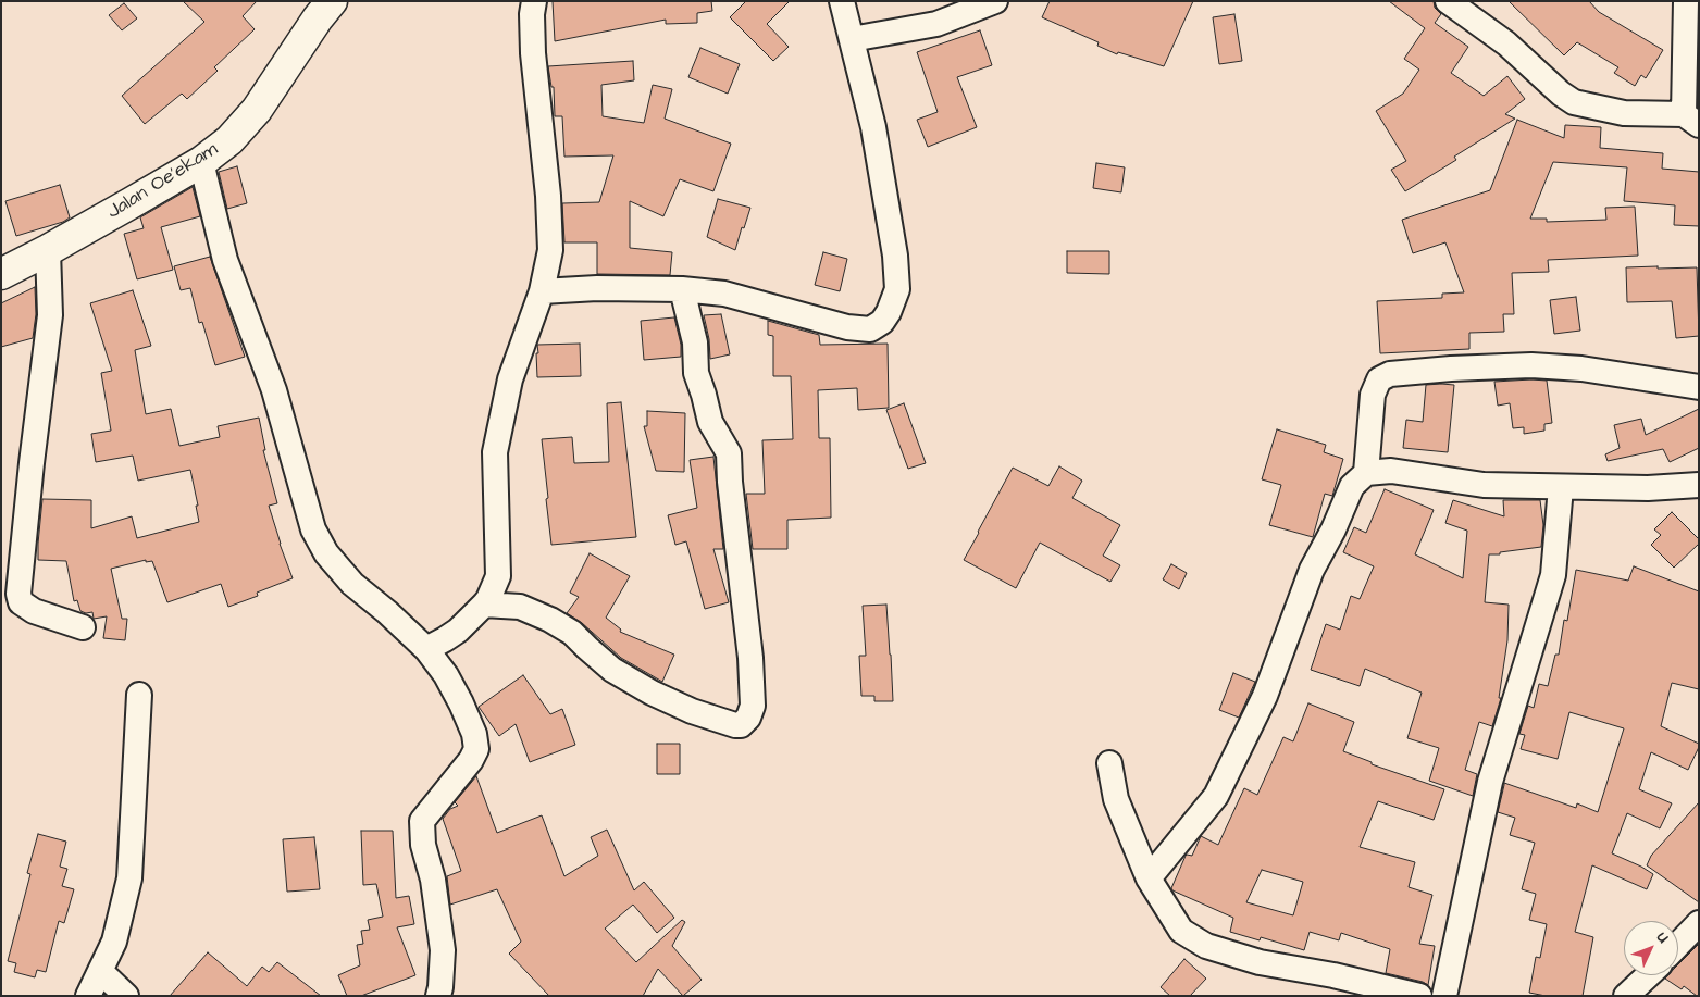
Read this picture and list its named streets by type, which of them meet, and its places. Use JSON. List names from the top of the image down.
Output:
{
  "streets": {
    "street": ["Jalan Oe'ekam"]
  },
  "north": "top right"
}
